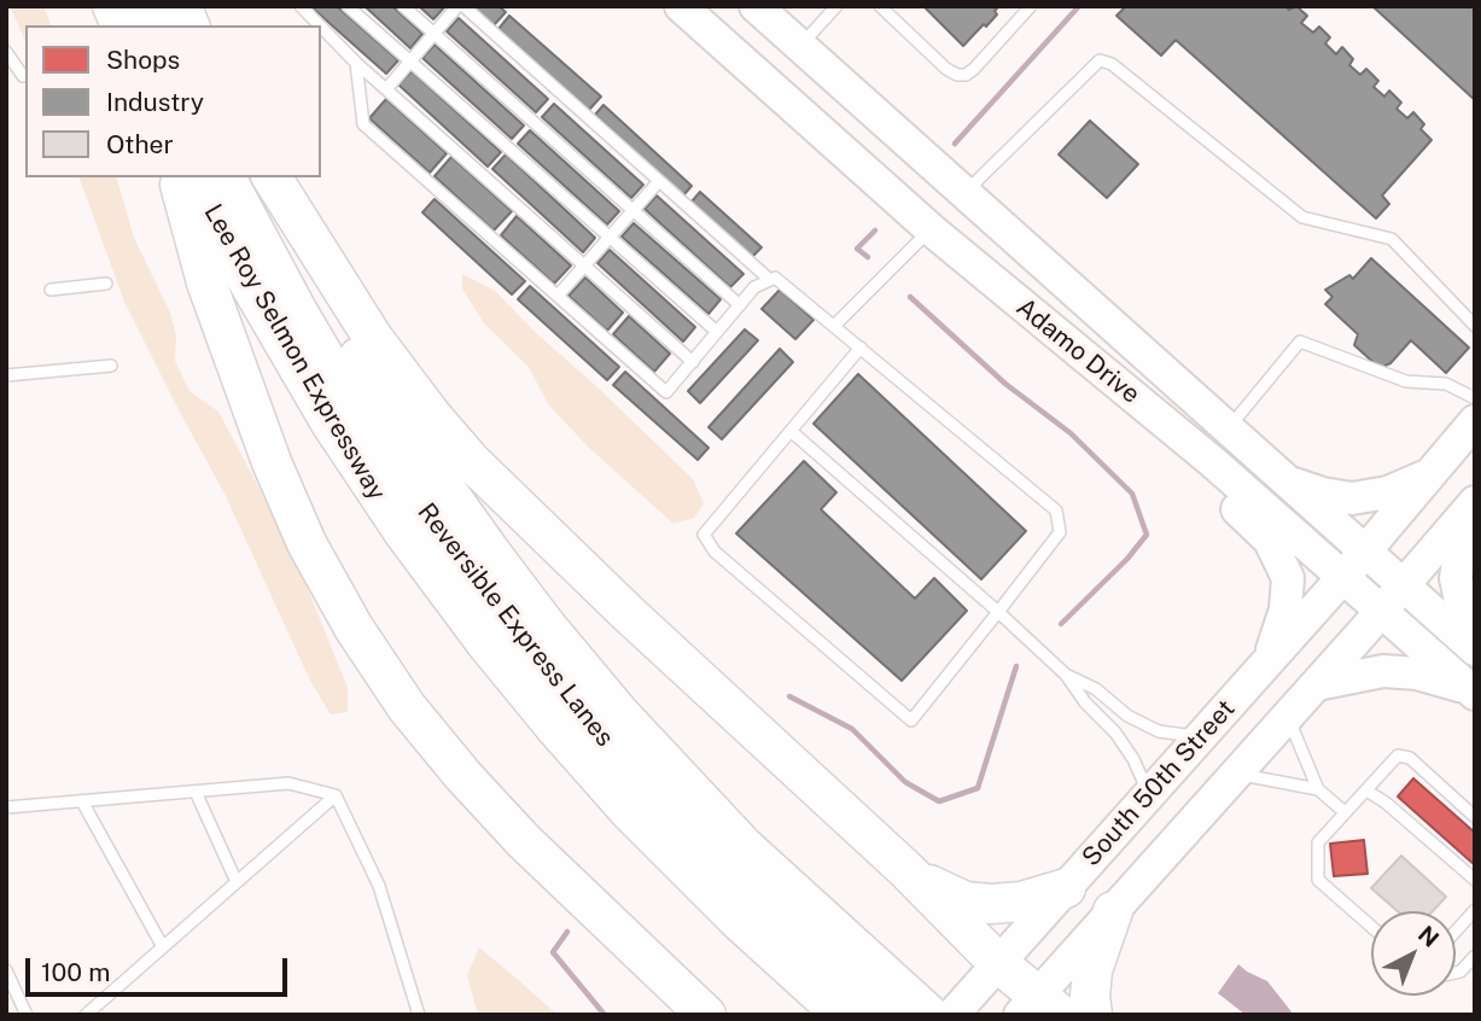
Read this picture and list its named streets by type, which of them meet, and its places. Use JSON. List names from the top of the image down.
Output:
{
  "streets": {
    "highway": ["Lee Roy Selmon Expressway", "Reversible Express Lanes"],
    "main road": ["Adamo Drive", "South 50th Street"]
  },
  "crossings": [
    ["Adamo Drive", "South 50th Street"],
    ["Lee Roy Selmon Expressway", "Reversible Express Lanes"]
  ],
  "legend": ["Shops", "Industry", "Other"],
  "scale_bar": "100 m",
  "north": "top right"
}
